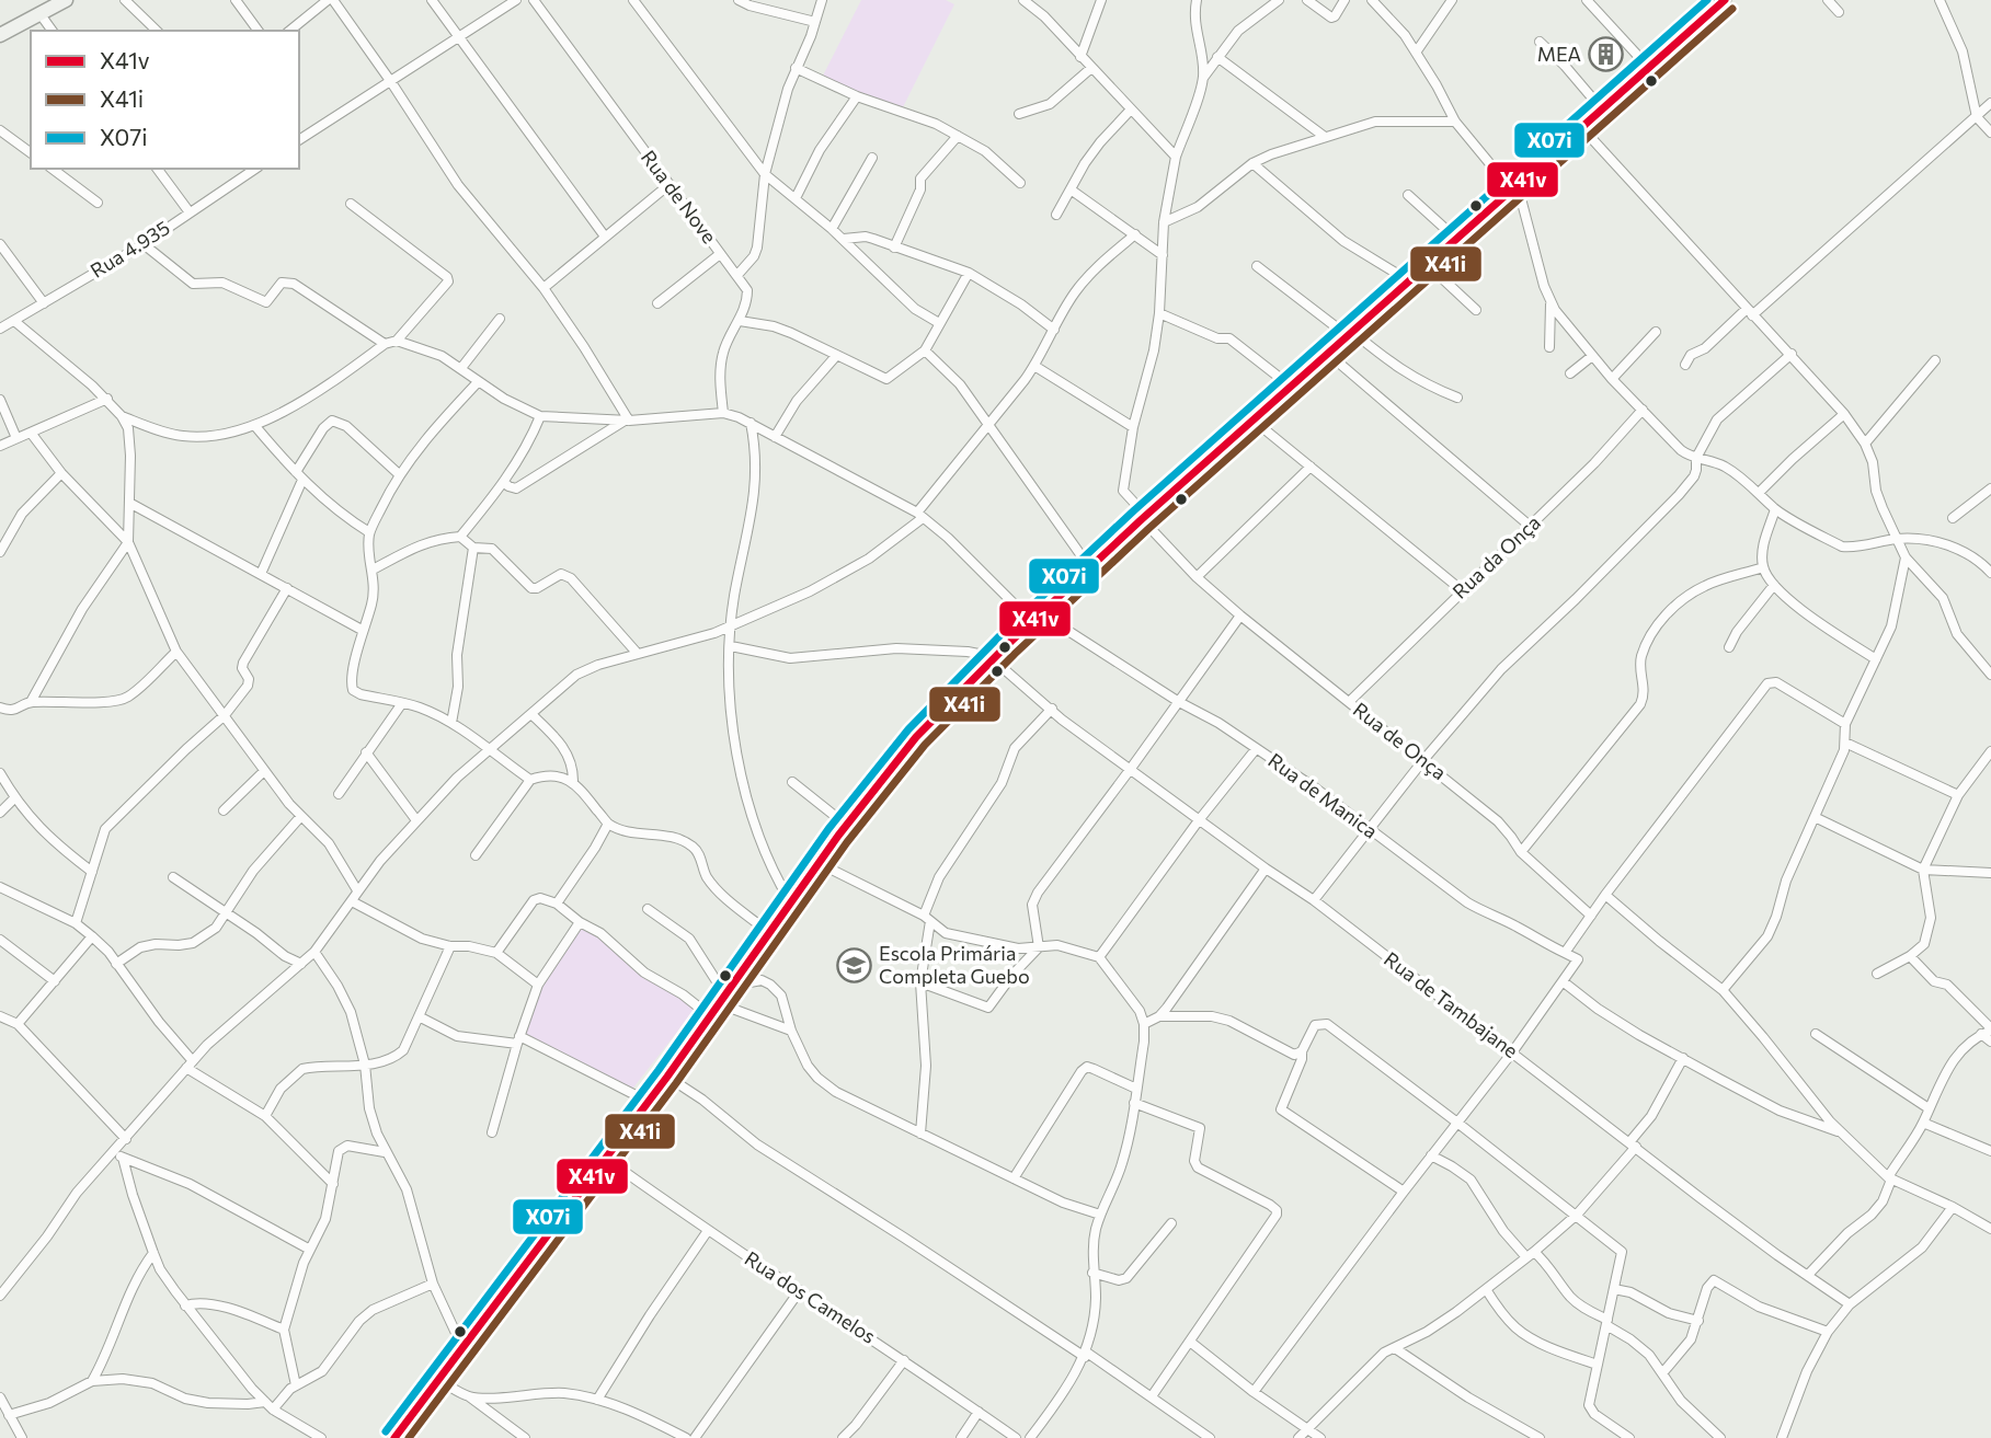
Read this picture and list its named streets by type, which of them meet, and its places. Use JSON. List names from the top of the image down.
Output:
{
  "streets": {
    "street": [
      "Rua de Nove",
      "Rua 4.935",
      "Rua da Onça",
      "Rua de Onça",
      "Rua de Manica",
      "Rua de Tambajane",
      "Rua dos Camelos"
    ]
  },
  "crossings": [
    ["Rua da Onça", "Rua de Onça"]
  ],
  "places": {
    "building": ["MEA"],
    "school or university": ["Escola Primária Completa Guebo"]
  },
  "lines": ["transit line X41v", "transit line X07i", "transit line X41i"],
  "legend": ["X41v", "X41i", "X07i"]
}
